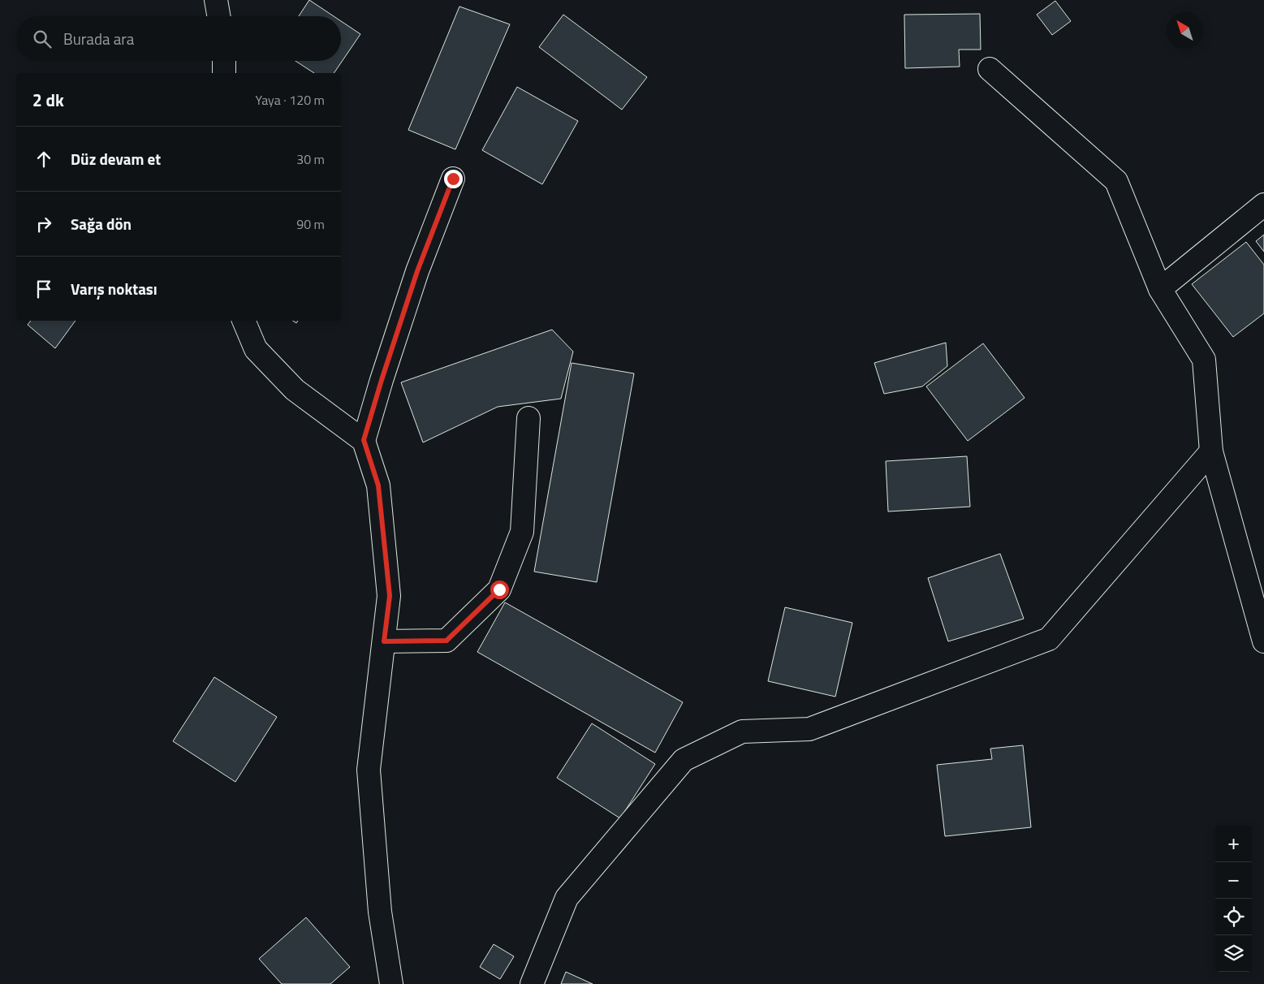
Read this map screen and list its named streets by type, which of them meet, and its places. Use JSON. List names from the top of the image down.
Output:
{
  "north": "top left",
  "page": {
    "search": "Burada ara",
    "heading": ["2 dk", "Yaya · 120 m"],
    "list": [
      ["Düz devam et", "30 m"],
      ["Sağa dön", "90 m"],
      "Varış noktası"
    ],
    "map_buttons": ["+", "−"]
  }
}
